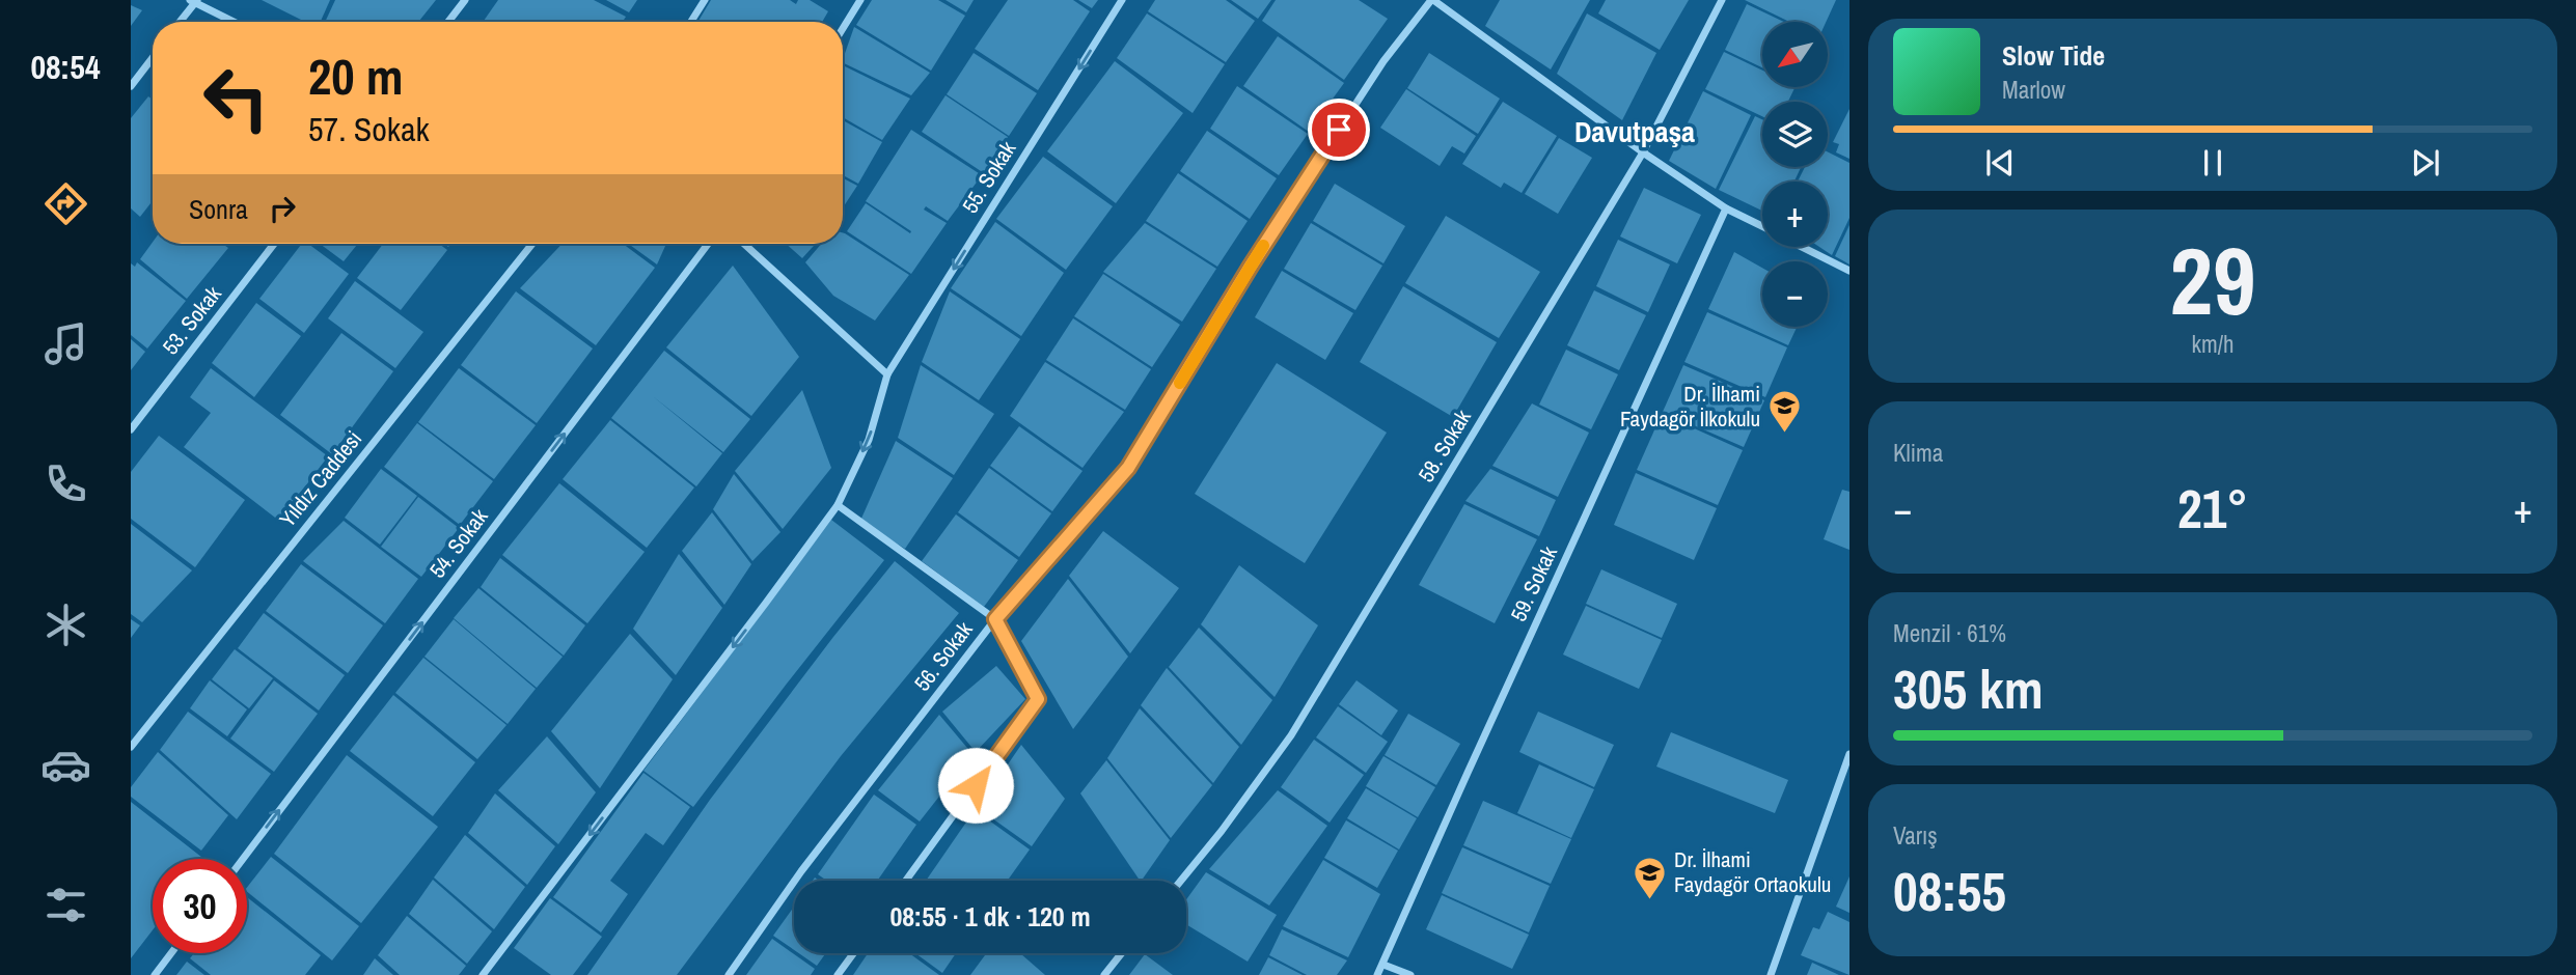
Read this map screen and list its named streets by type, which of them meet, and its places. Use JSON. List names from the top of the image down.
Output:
{
  "streets": {
    "street": [
      "55. Sokak",
      "53. Sokak",
      "58. Sokak",
      "Yıldız Caddesi",
      "54. Sokak",
      "59. Sokak",
      "56. Sokak"
    ]
  },
  "one_way": ["55. Sokak", "54. Sokak"],
  "districts": ["Davutpaşa"],
  "places": {
    "school or university": ["Dr. İlhami Faydagör İlkokulu", "Dr. İlhami Faydagör Ortaokulu"]
  },
  "north": "bottom left",
  "page": {
    "tabs": "08:54",
    "map_buttons": ["+", "−"],
    "turn": ["20 m", "57. Sokak"],
    "song": ["Slow Tide", "Marlow"],
    "then": "Sonra",
    "tile": [
      ["29", "km/h"],
      "Klima",
      ["Menzil · 61%", "305 km"],
      ["Varış", "08:55"]
    ],
    "heat": ["−", "21°", "+"],
    "limit": "30",
    "trip": "08:55 · 1 dk · 120 m"
  }
}
